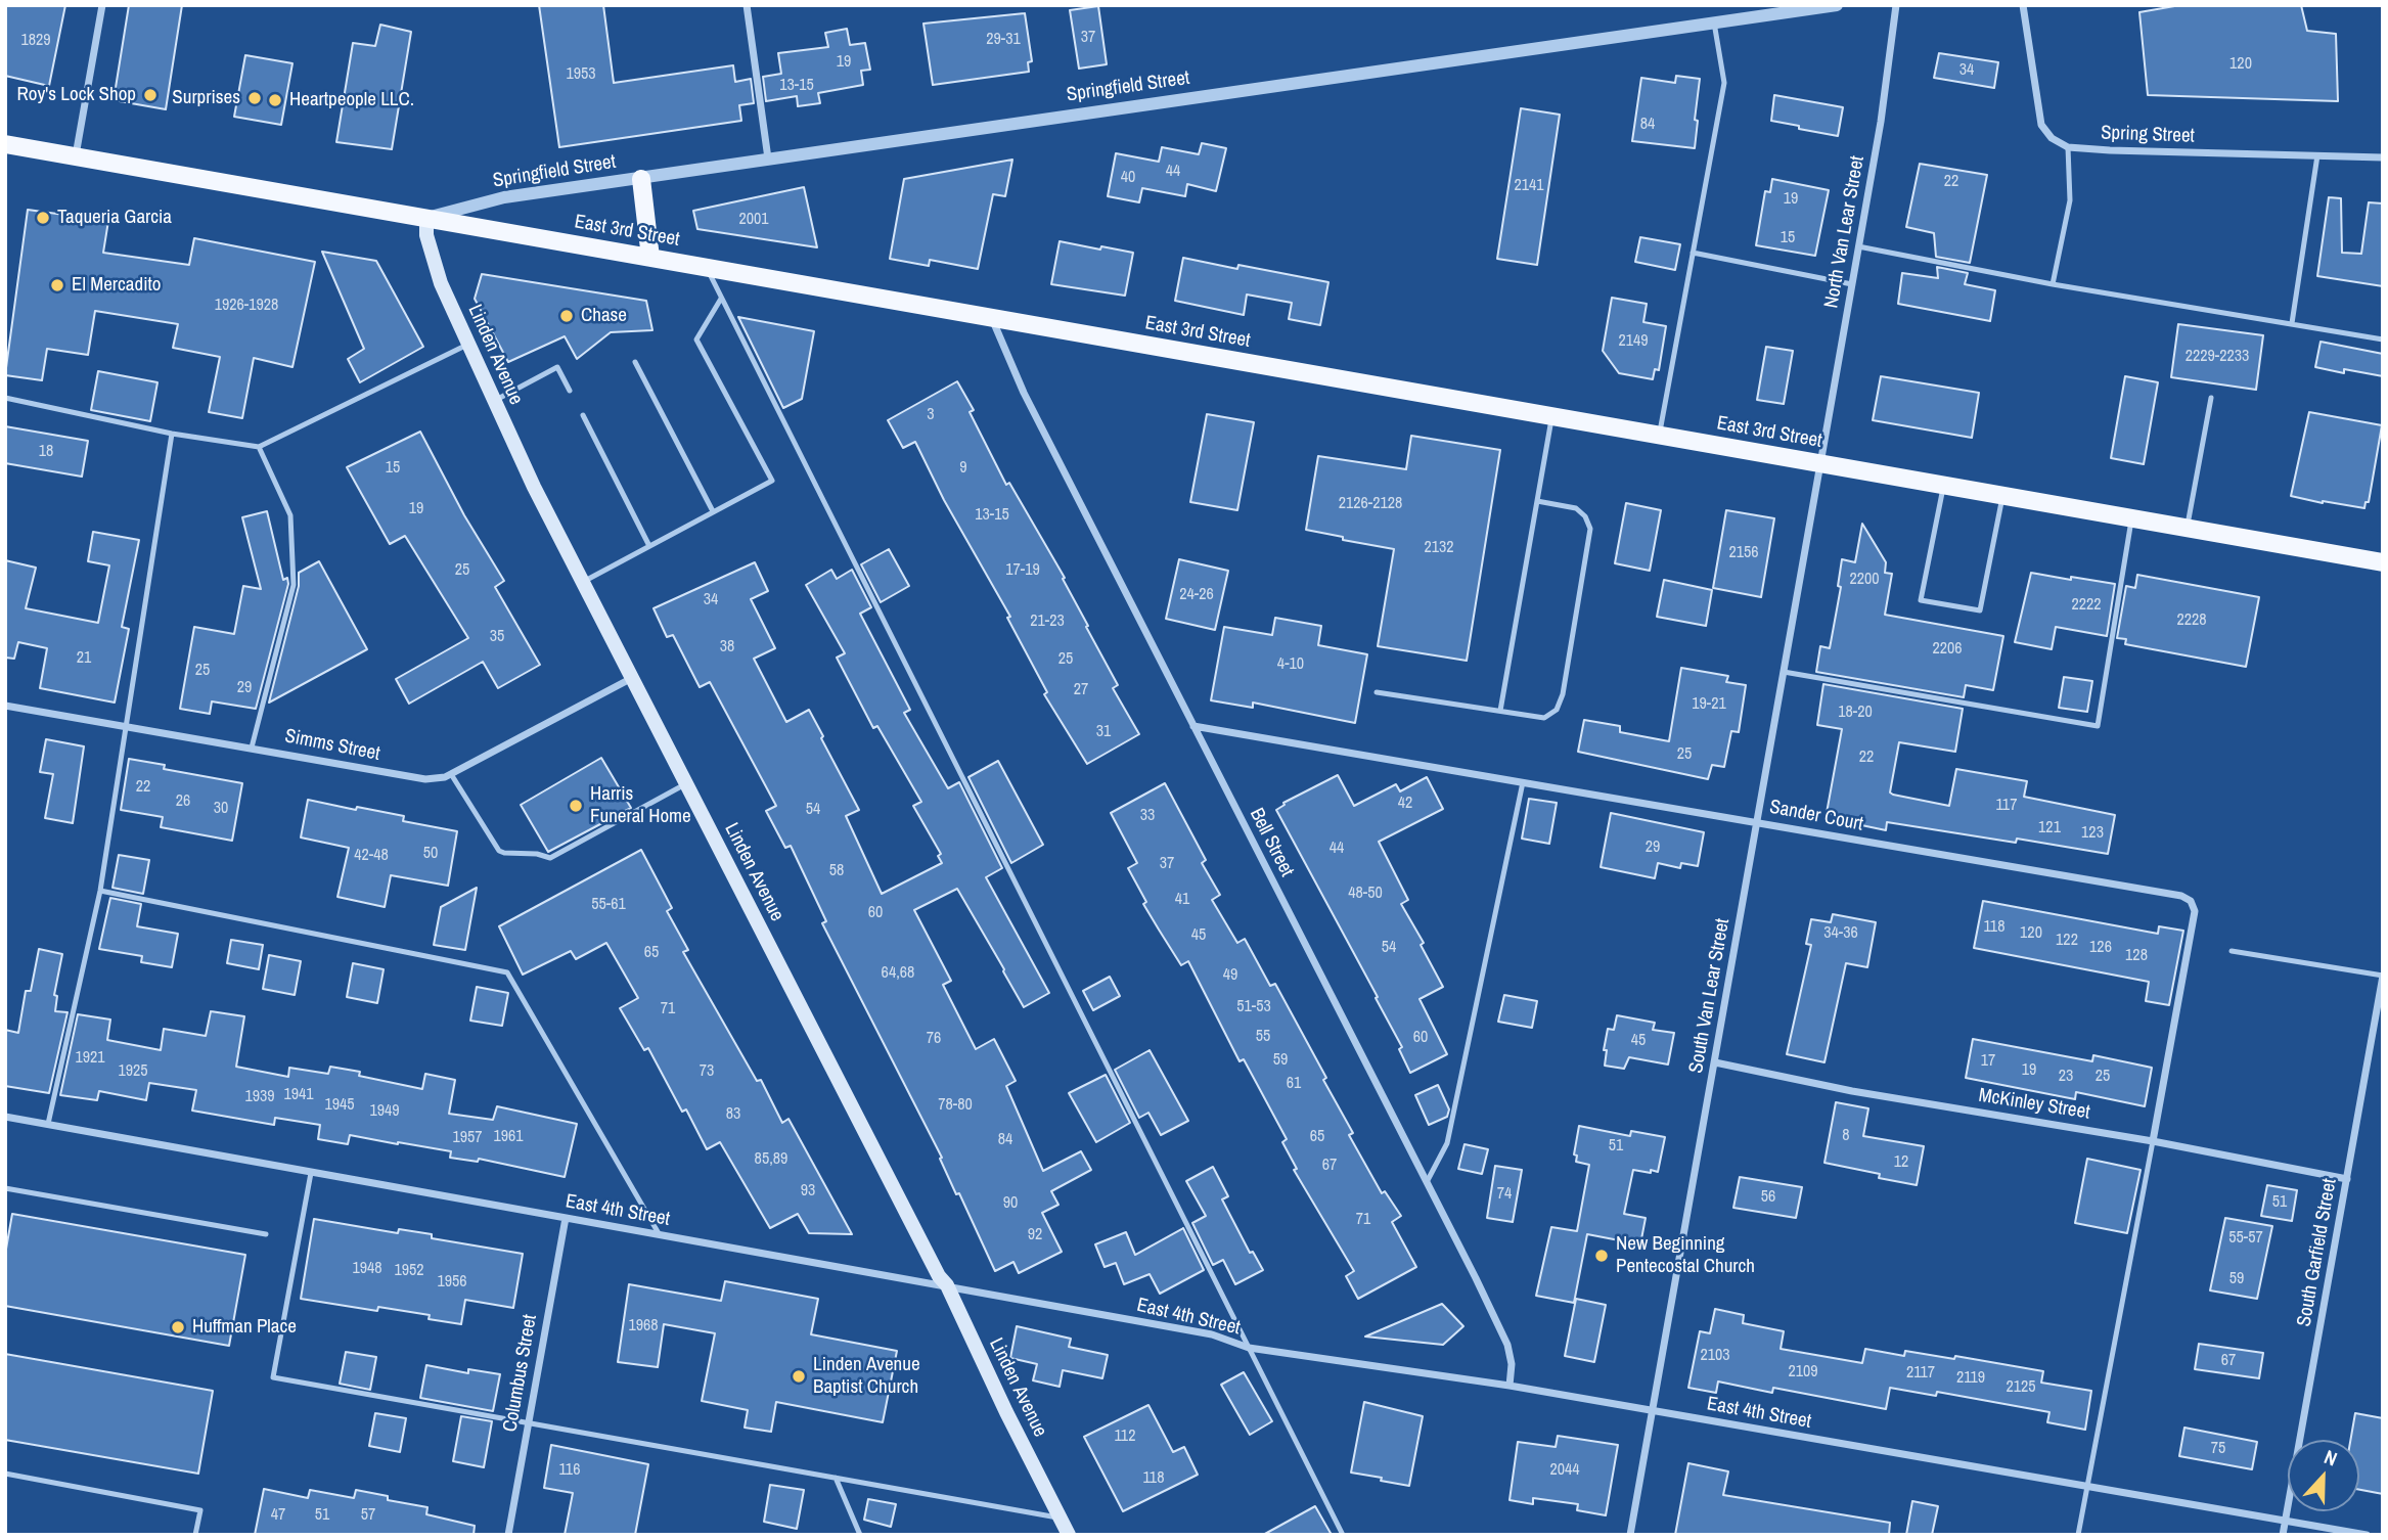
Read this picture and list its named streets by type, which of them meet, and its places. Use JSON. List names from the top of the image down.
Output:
{
  "streets": {
    "main road": ["East 3rd Street", "Linden Avenue"],
    "street": [
      "Springfield Street",
      "Spring Street",
      "North Van Lear Street",
      "Simms Street",
      "Sander Court",
      "Bell Street",
      "South Van Lear Street",
      "McKinley Street",
      "East 4th Street",
      "South Garfield Street",
      "Columbus Street"
    ]
  },
  "crossings": [
    ["Springfield Street", "East 3rd Street"],
    ["Springfield Street", "Linden Avenue"],
    ["East 3rd Street", "North Van Lear Street"],
    ["East 3rd Street", "Linden Avenue"],
    ["East 3rd Street", "Bell Street"],
    ["East 3rd Street", "South Van Lear Street"],
    ["North Van Lear Street", "South Van Lear Street"],
    ["Linden Avenue", "Simms Street"],
    ["Linden Avenue", "East 4th Street"],
    ["Sander Court", "Bell Street"],
    ["Sander Court", "South Van Lear Street"],
    ["Sander Court", "McKinley Street"],
    ["Bell Street", "East 4th Street"],
    ["South Van Lear Street", "McKinley Street"],
    ["South Van Lear Street", "East 4th Street"],
    ["McKinley Street", "South Garfield Street"],
    ["East 4th Street", "South Garfield Street"],
    ["East 4th Street", "Columbus Street"]
  ],
  "places": [
    "Roy's Lock Shop",
    "Surprises",
    "Heartpeople LLC.",
    "Taqueria Garcia",
    "El Mercadito",
    "Chase",
    "Harris Funeral Home",
    "New Beginning Pentecostal Church",
    "Huffman Place",
    "Linden Avenue Baptist Church"
  ],
  "house_numbers": [
    "37",
    "29-31",
    "1829",
    "19",
    "120",
    "34",
    "1953",
    "13-15",
    "84",
    "44",
    "40",
    "22",
    "2141",
    "19",
    "2001",
    "15",
    "1926-1928",
    "2149",
    "2229-2233",
    "3",
    "18",
    "15",
    "9",
    "2126-2128",
    "19",
    "13-15",
    "2132",
    "2156",
    "25",
    "17-19",
    "2200",
    "24-26",
    "34",
    "2222",
    "2228",
    "21-23",
    "35",
    "38",
    "2206",
    "21",
    "25",
    "4-10",
    "25",
    "29",
    "27",
    "19-21",
    "18-20",
    "31",
    "25",
    "22",
    "22",
    "26",
    "42",
    "117",
    "30",
    "54",
    "33",
    "121",
    "123",
    "29",
    "44",
    "50",
    "42-48",
    "37",
    "58",
    "48-50",
    "41",
    "55-61",
    "60",
    "118",
    "34-36",
    "120",
    "45",
    "122",
    "54",
    "126",
    "65",
    "128",
    "64,68",
    "49",
    "51-53",
    "71",
    "55",
    "60",
    "76",
    "45",
    "1921",
    "59",
    "17",
    "19",
    "1925",
    "73",
    "23",
    "25",
    "61",
    "1941",
    "1939",
    "1945",
    "78-80",
    "1949",
    "83",
    "8",
    "1961",
    "65",
    "1957",
    "84",
    "51",
    "85,89",
    "12",
    "67",
    "93",
    "74",
    "56",
    "51",
    "90",
    "71",
    "92",
    "55-57",
    "1948",
    "1952",
    "59",
    "1956",
    "1968",
    "2103",
    "67",
    "2109",
    "2117",
    "2119",
    "2125",
    "112",
    "75",
    "116",
    "2044",
    "118",
    "47",
    "51",
    "57"
  ],
  "north": "top"
}
